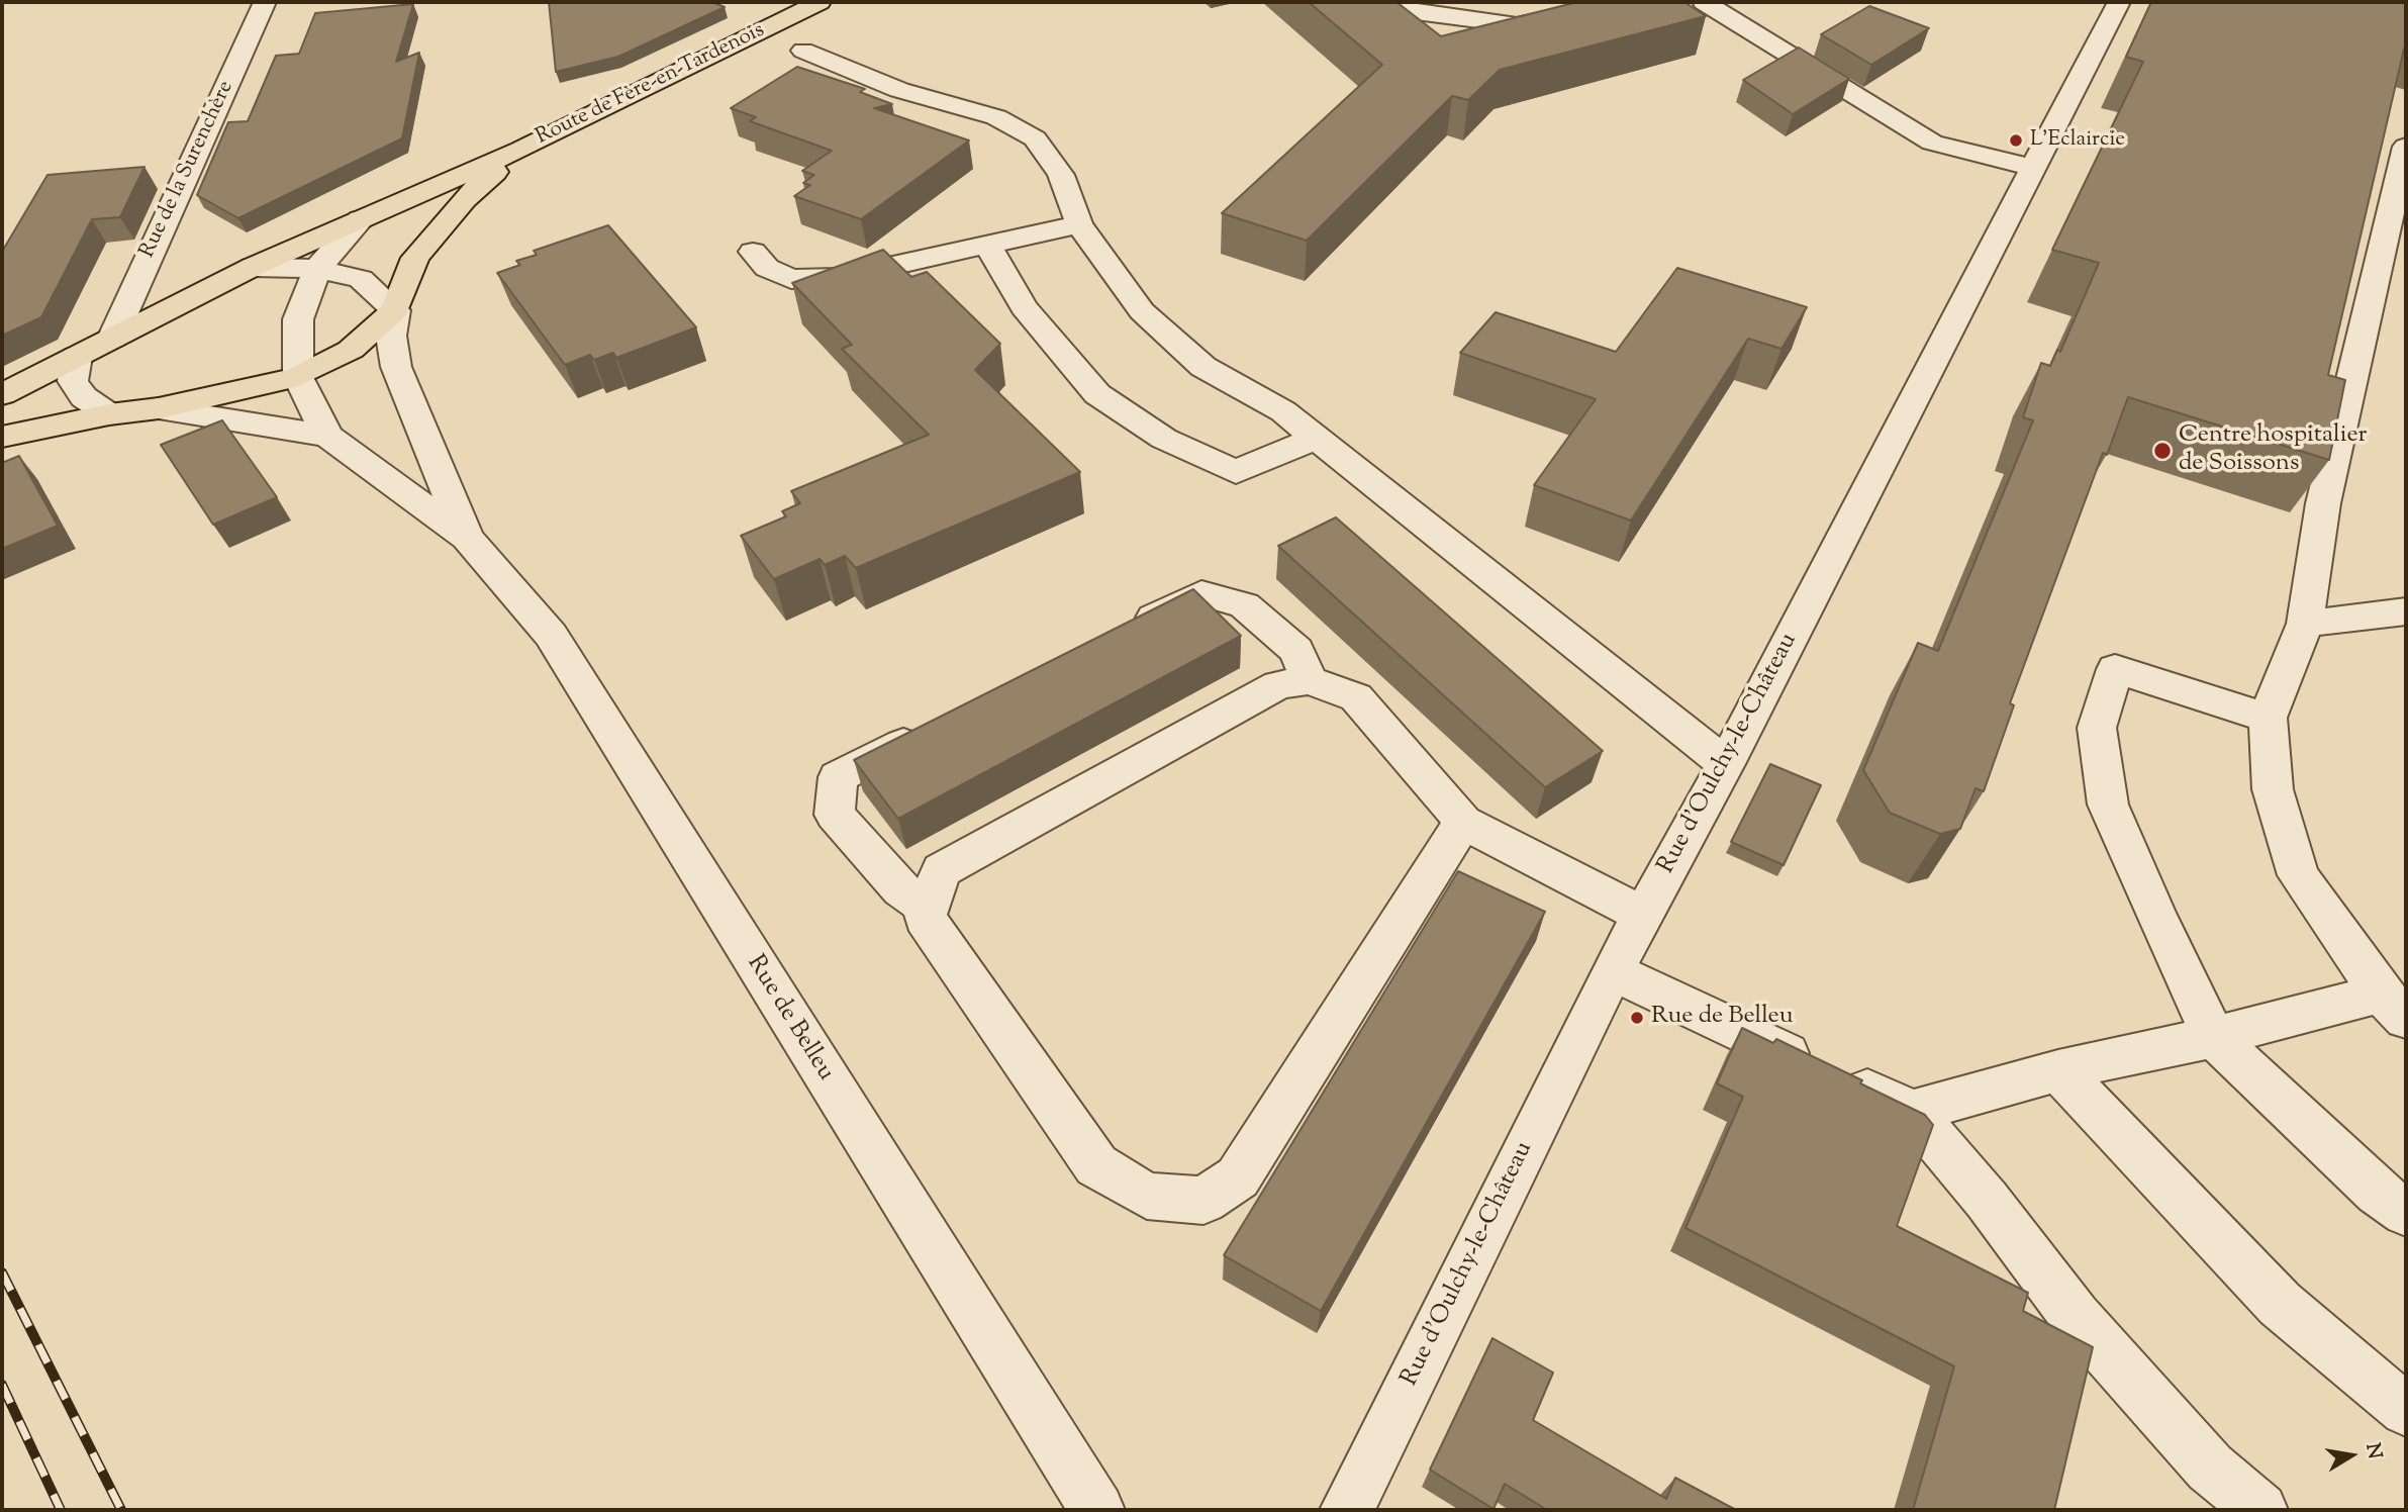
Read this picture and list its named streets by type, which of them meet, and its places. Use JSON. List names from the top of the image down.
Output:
{
  "streets": {
    "main road": ["Route de Fère-en-Tardenois"],
    "street": ["Rue de la Surenchère", "Rue d'Oulchy-le-Château", "Rue de Belleu"]
  },
  "crossings": [
    ["Route de Fère-en-Tardenois", "Rue de la Surenchère"],
    ["Route de Fère-en-Tardenois", "Rue de Belleu"]
  ],
  "places": ["L'Eclaircie", "Centre hospitalier de Soissons", "Rue de Belleu"],
  "north": "right"
}
